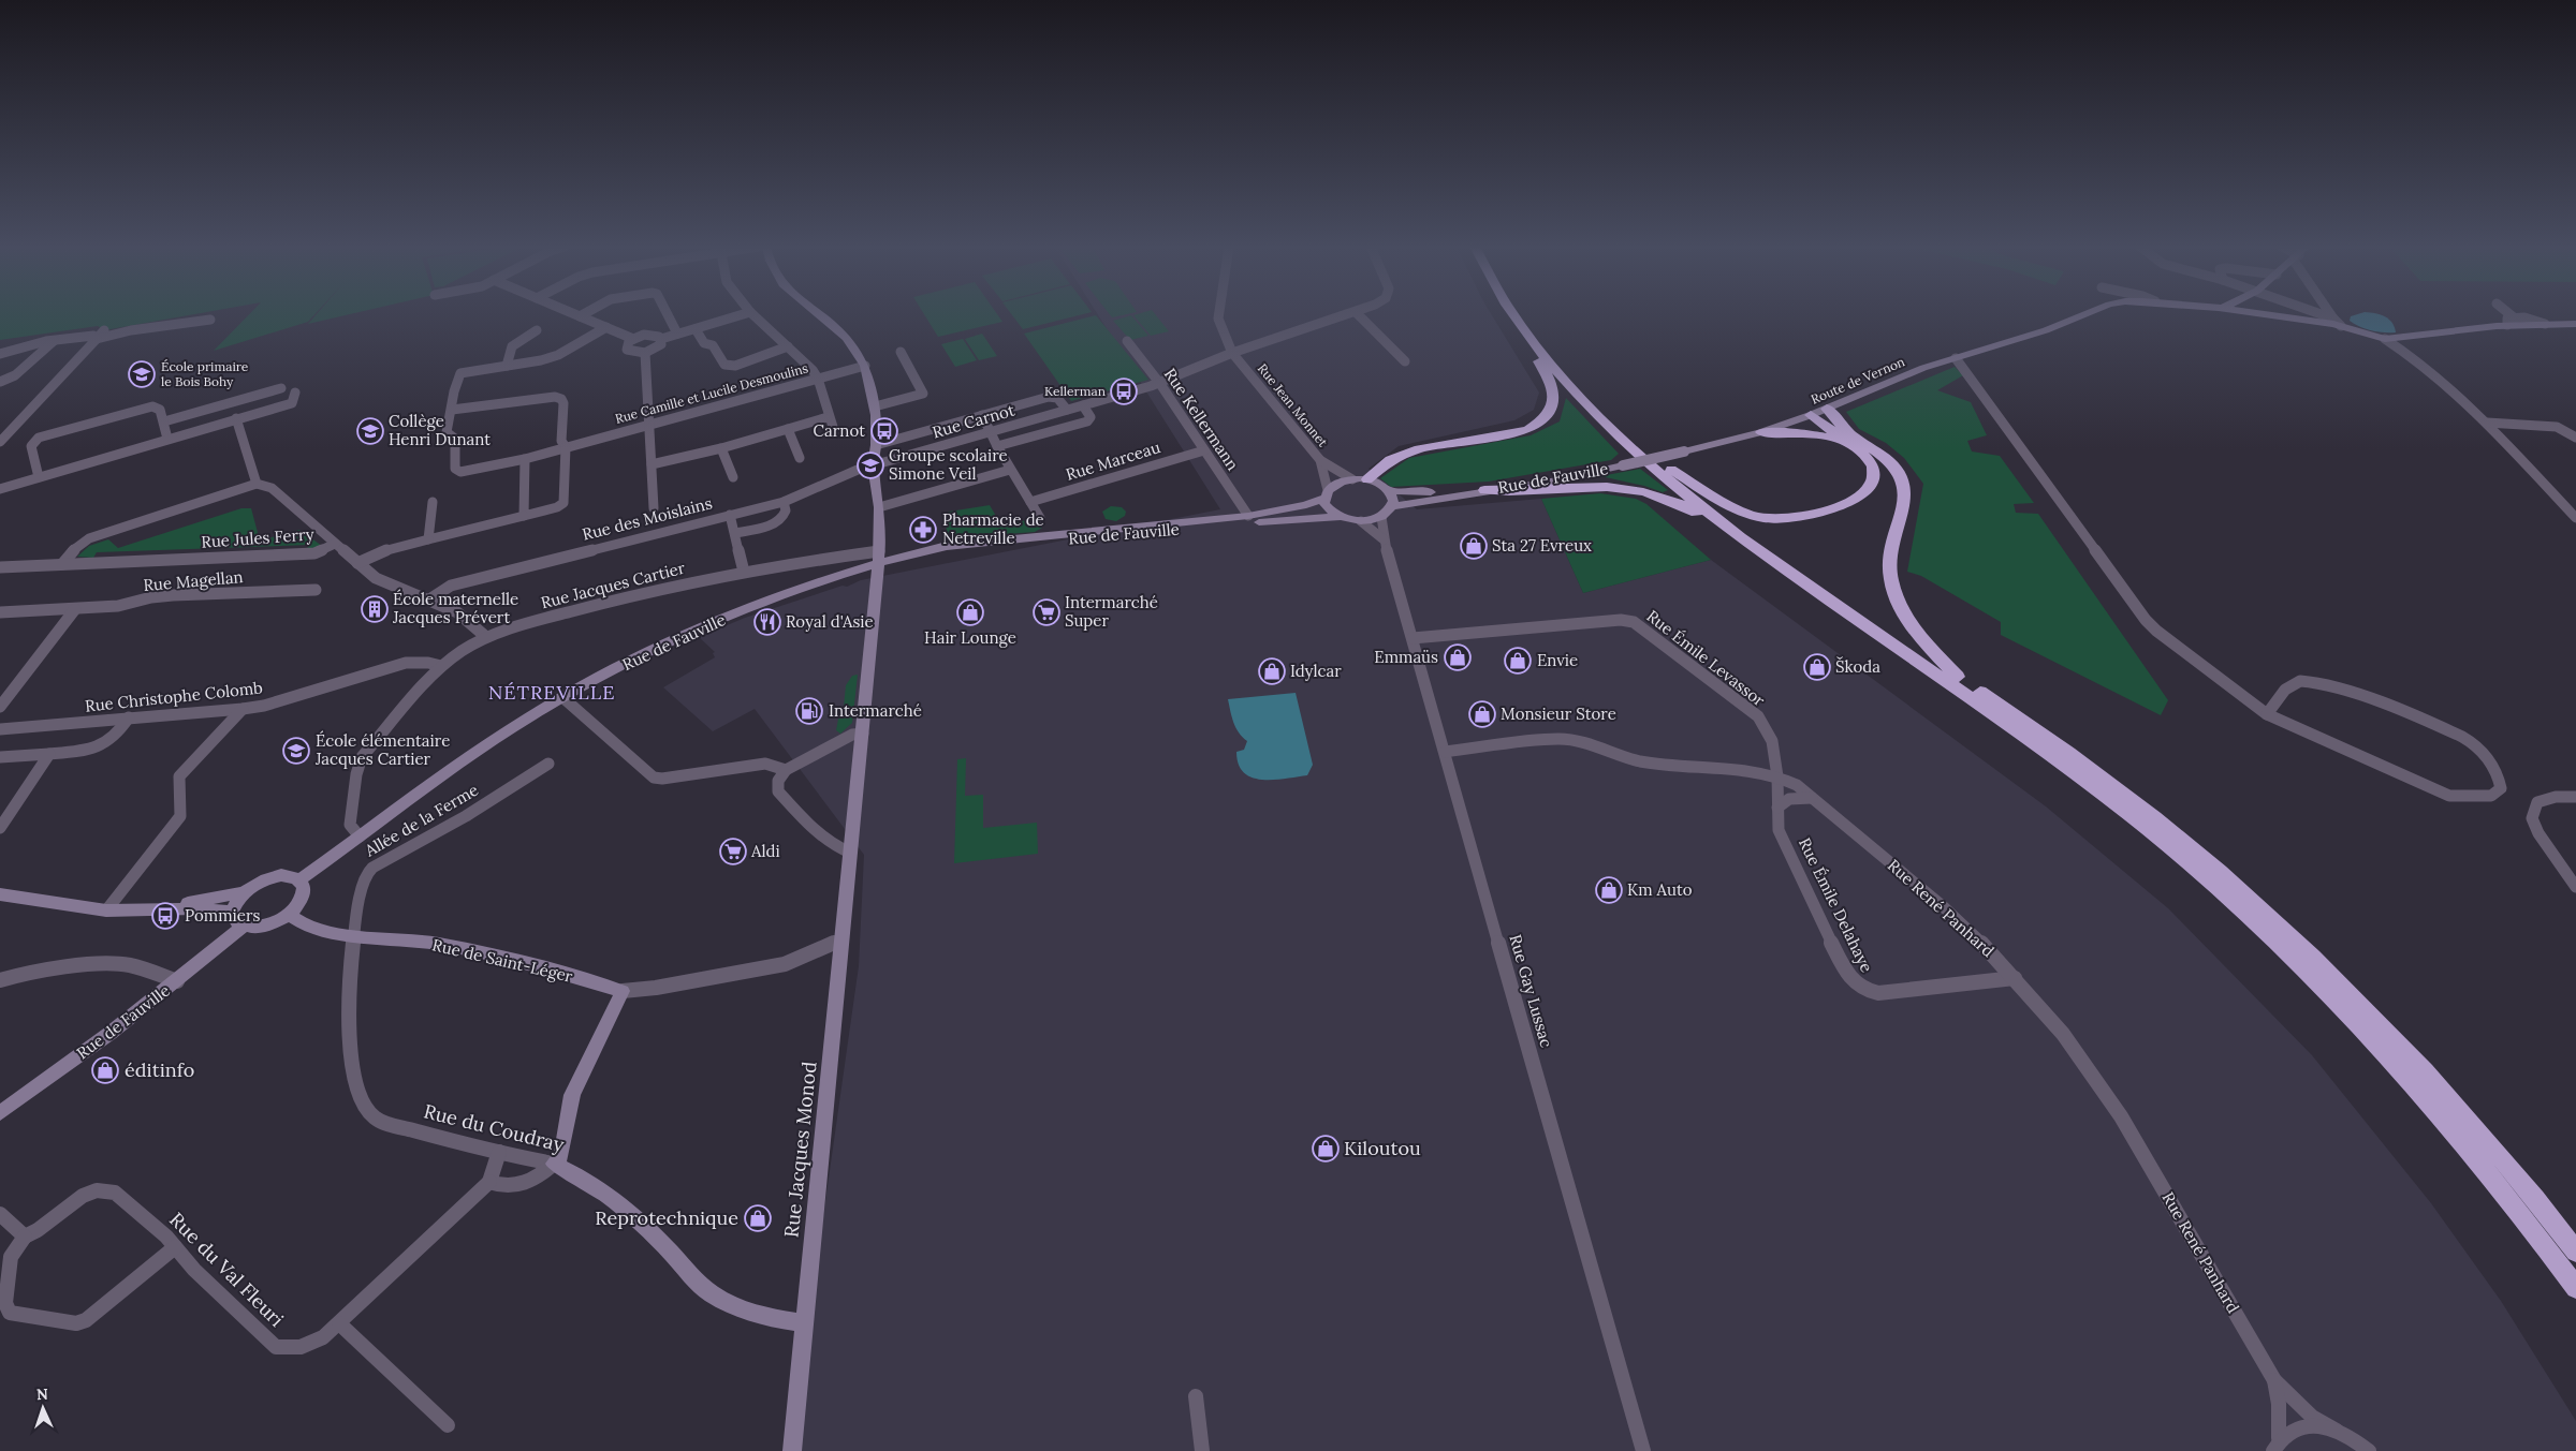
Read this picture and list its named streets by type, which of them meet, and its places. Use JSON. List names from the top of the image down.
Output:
{
  "streets": {
    "main road": [
      "Route de Vernon",
      "Rue de Fauville",
      "Rue de Saint-Léger",
      "Rue du Coudray",
      "Rue Jacques Monod"
    ],
    "street": [
      "Rue Camille et Lucile Desmoulins",
      "Rue Jean Monnet",
      "Rue Kellermann",
      "Rue Carnot",
      "Rue Marceau",
      "Rue des Moislains",
      "Rue Jules Ferry",
      "Rue Magellan",
      "Rue Jacques Cartier",
      "Rue Émile Levassor",
      "Rue Christophe Colomb",
      "Allée de la Ferme",
      "Rue Émile Delahaye",
      "Rue René Panhard",
      "Rue Gay Lussac",
      "Rue du Val Fleuri"
    ]
  },
  "crossings": [
    ["Route de Vernon", "Rue de Fauville"],
    ["Rue Camille et Lucile Desmoulins", "Rue Jacques Monod"],
    ["Rue Jean Monnet", "Rue Carnot"],
    ["Rue Jean Monnet", "Rue de Fauville"],
    ["Rue Jean Monnet", "Rue Gay Lussac"],
    ["Rue Kellermann", "Rue Carnot"],
    ["Rue Kellermann", "Rue Marceau"],
    ["Rue Kellermann", "Rue de Fauville"],
    ["Rue Carnot", "Rue des Moislains"],
    ["Rue Carnot", "Rue Jacques Monod"],
    ["Rue de Fauville", "Rue Jacques Cartier"],
    ["Rue de Fauville", "Rue de Saint-Léger"],
    ["Rue de Fauville", "Rue Gay Lussac"],
    ["Rue de Fauville", "Rue Jacques Monod"],
    ["Rue des Moislains", "Rue Jules Ferry"],
    ["Rue des Moislains", "Rue Jacques Monod"],
    ["Rue Jules Ferry", "Rue Jacques Cartier"],
    ["Rue Jacques Cartier", "Rue Christophe Colomb"],
    ["Rue Jacques Cartier", "Rue Jacques Monod"],
    ["Rue Émile Levassor", "Rue Émile Delahaye"],
    ["Rue Émile Levassor", "Rue René Panhard"],
    ["Rue Émile Levassor", "Rue Gay Lussac"],
    ["Allée de la Ferme", "Rue de Saint-Léger"],
    ["Allée de la Ferme", "Rue du Coudray"],
    ["Rue Émile Delahaye", "Rue René Panhard"],
    ["Rue René Panhard", "Rue Gay Lussac"],
    ["Rue de Saint-Léger", "Rue du Coudray"],
    ["Rue du Coudray", "Rue Jacques Monod"],
    ["Rue du Coudray", "Rue du Val Fleuri"]
  ],
  "districts": ["NÉTREVILLE"],
  "places": {
    "school or university": [
      "École primaire le Bois Bohy",
      "Collège Henri Dunant",
      "Groupe scolaire Simone Veil",
      "École élémentaire Jacques Cartier"
    ],
    "bus stop": ["Kellerman", "Carnot", "Pommiers"],
    "pharmacy": ["Pharmacie de Netreville"],
    "shop": [
      "Sta 27 Evreux",
      "Hair Lounge",
      "Emmaüs",
      "Envie",
      "Škoda",
      "Idylcar",
      "Monsieur Store",
      "Km Auto",
      "éditinfo",
      "Kiloutou",
      "Reprotechnique"
    ],
    "building": ["École maternelle Jacques Prévert"],
    "supermarket": ["Intermarché Super", "Aldi"],
    "restaurant": ["Royal d'Asie"],
    "fuel station": ["Intermarché"]
  },
  "north": "top"
}
